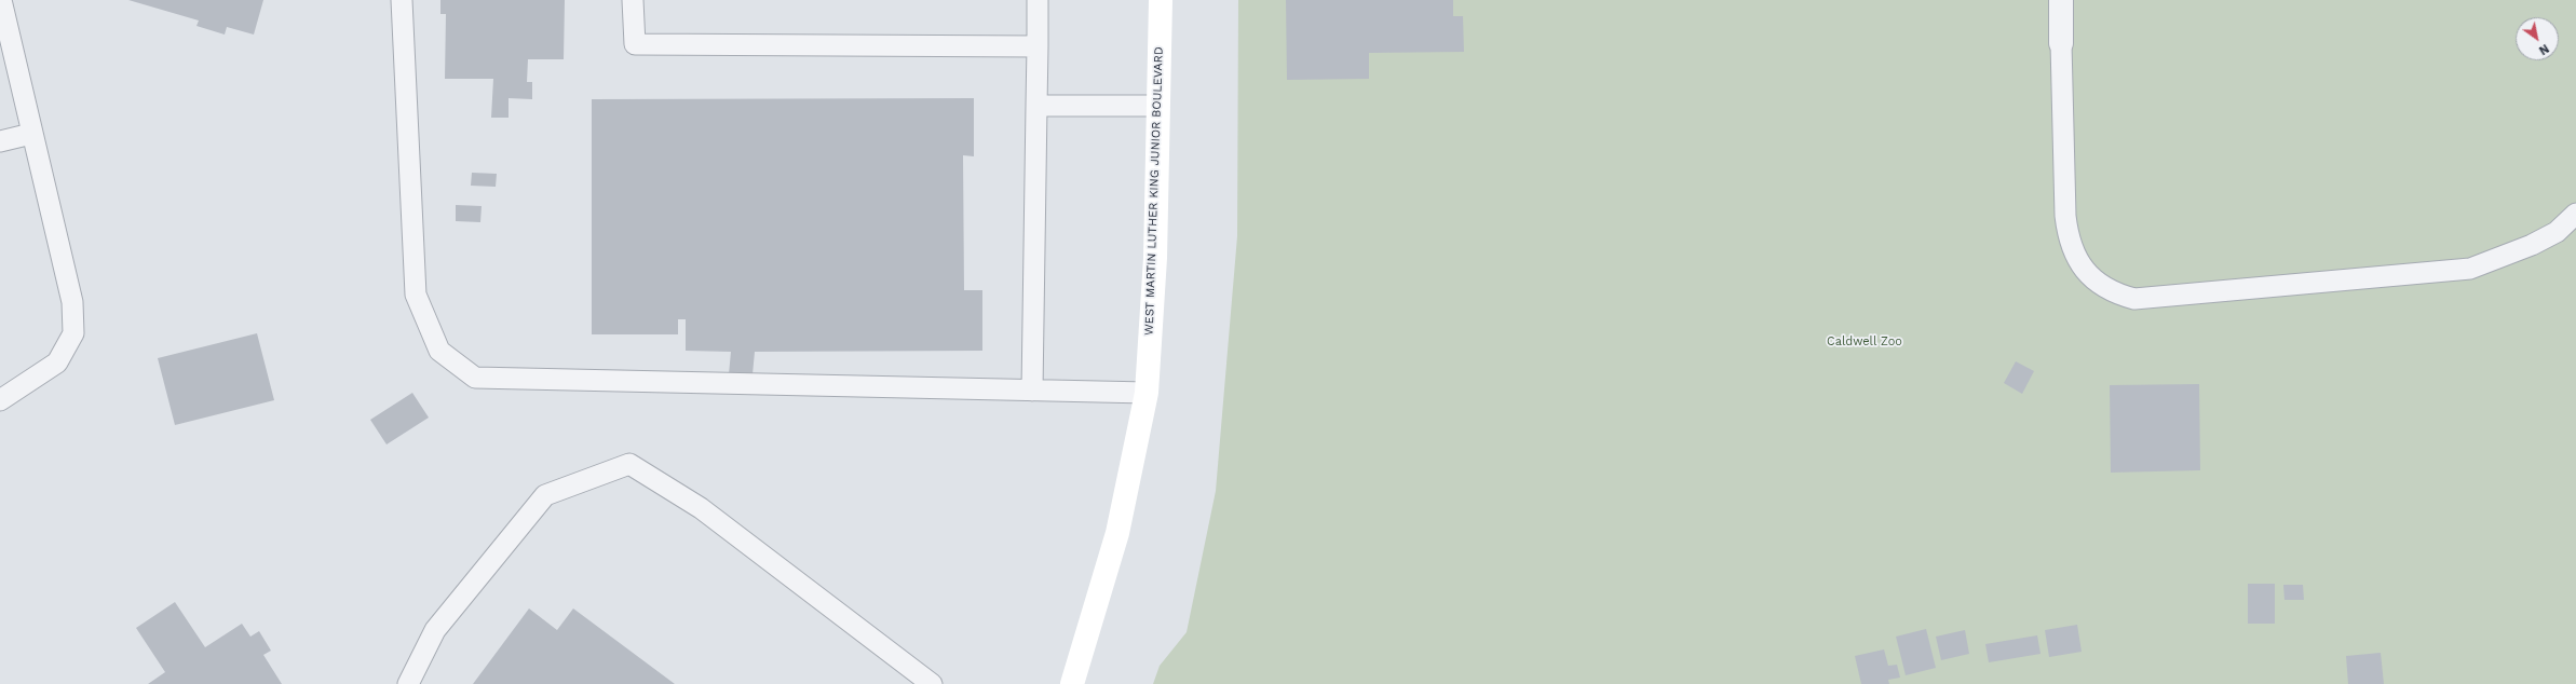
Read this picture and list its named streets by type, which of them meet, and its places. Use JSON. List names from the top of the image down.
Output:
{
  "streets": {
    "main road": ["WEST MARTIN LUTHER KING JUNIOR BOULEVARD"]
  },
  "parks": ["Caldwell Zoo"],
  "north": "bottom right"
}
